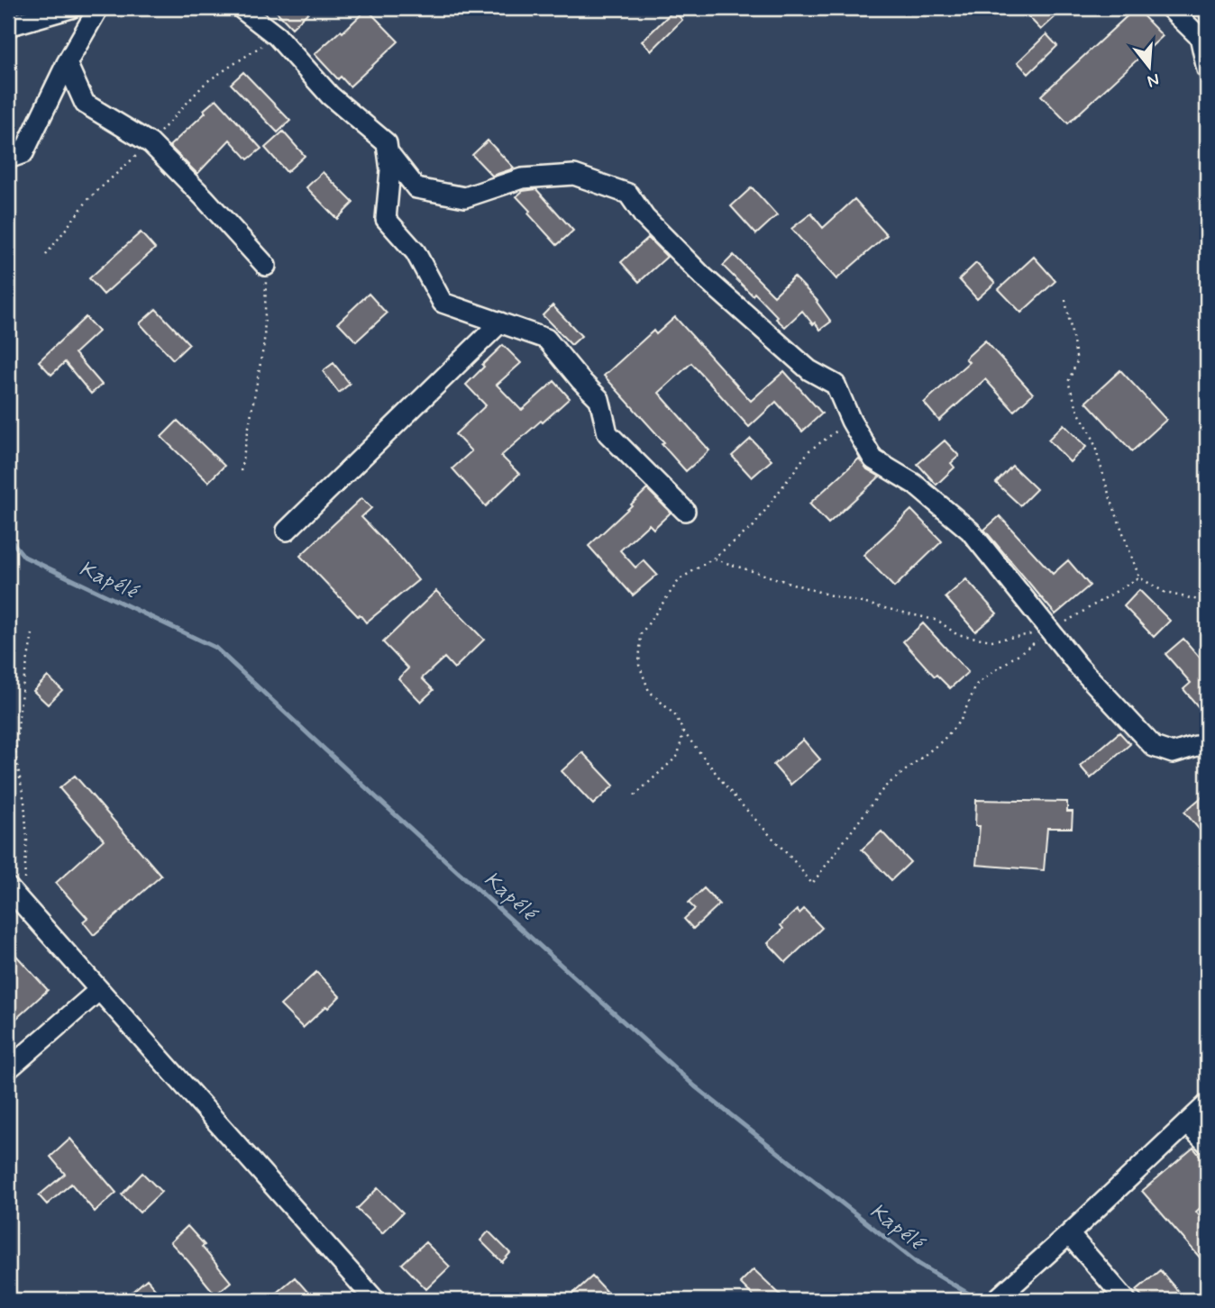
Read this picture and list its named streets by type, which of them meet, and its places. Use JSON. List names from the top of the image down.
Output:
{
  "water": ["Kapélé"],
  "north": "bottom"
}
